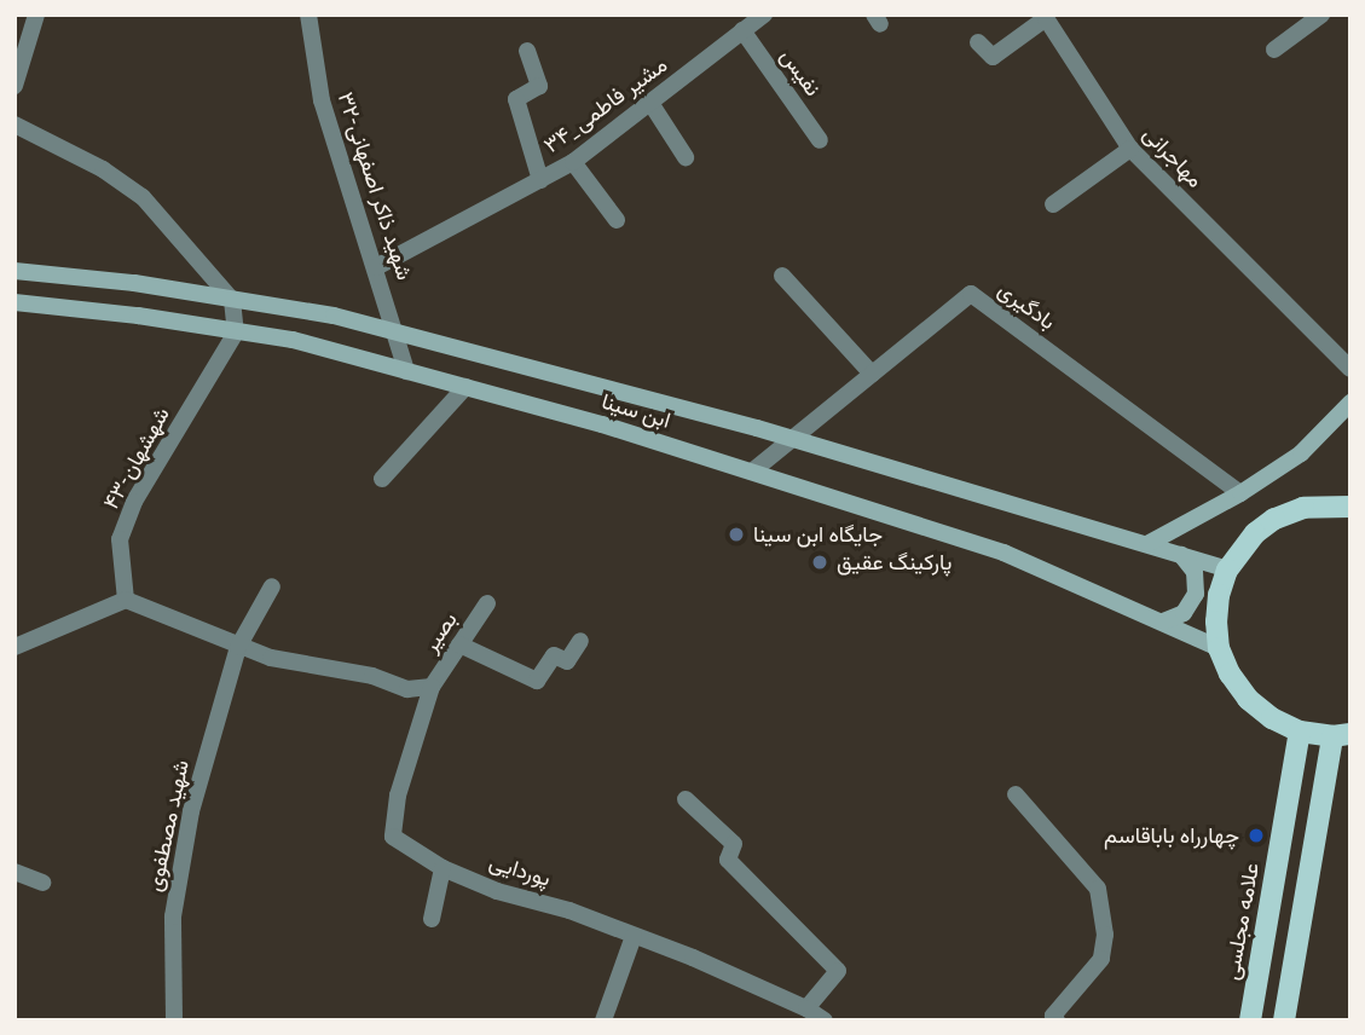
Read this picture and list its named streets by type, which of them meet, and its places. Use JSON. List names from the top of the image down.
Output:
{
  "streets": {
    "main road": ["ابن سینا", "علامه مجلسی"],
    "street": [
      "نفیس",
      "۳۴_مشیر فاطمی",
      "مهاجرانی",
      "۳۲-شهید ذاکر اصفهانی",
      "بادگیری",
      "۴۳-شهشهان",
      "بصیر",
      "شهید مصطفوی",
      "پوردایی"
    ]
  },
  "crossings": [
    ["نفیس", "۳۴_مشیر فاطمی"],
    ["۳۴_مشیر فاطمی", "۳۲-شهید ذاکر اصفهانی"],
    ["۳۲-شهید ذاکر اصفهانی", "ابن سینا"],
    ["بادگیری", "ابن سینا"],
    ["ابن سینا", "۴۳-شهشهان"],
    ["بصیر", "پوردایی"]
  ],
  "places": ["جایگاه ابن سینا", "پارکینگ عقیق", "چهارراه باباقاسم"]
}
